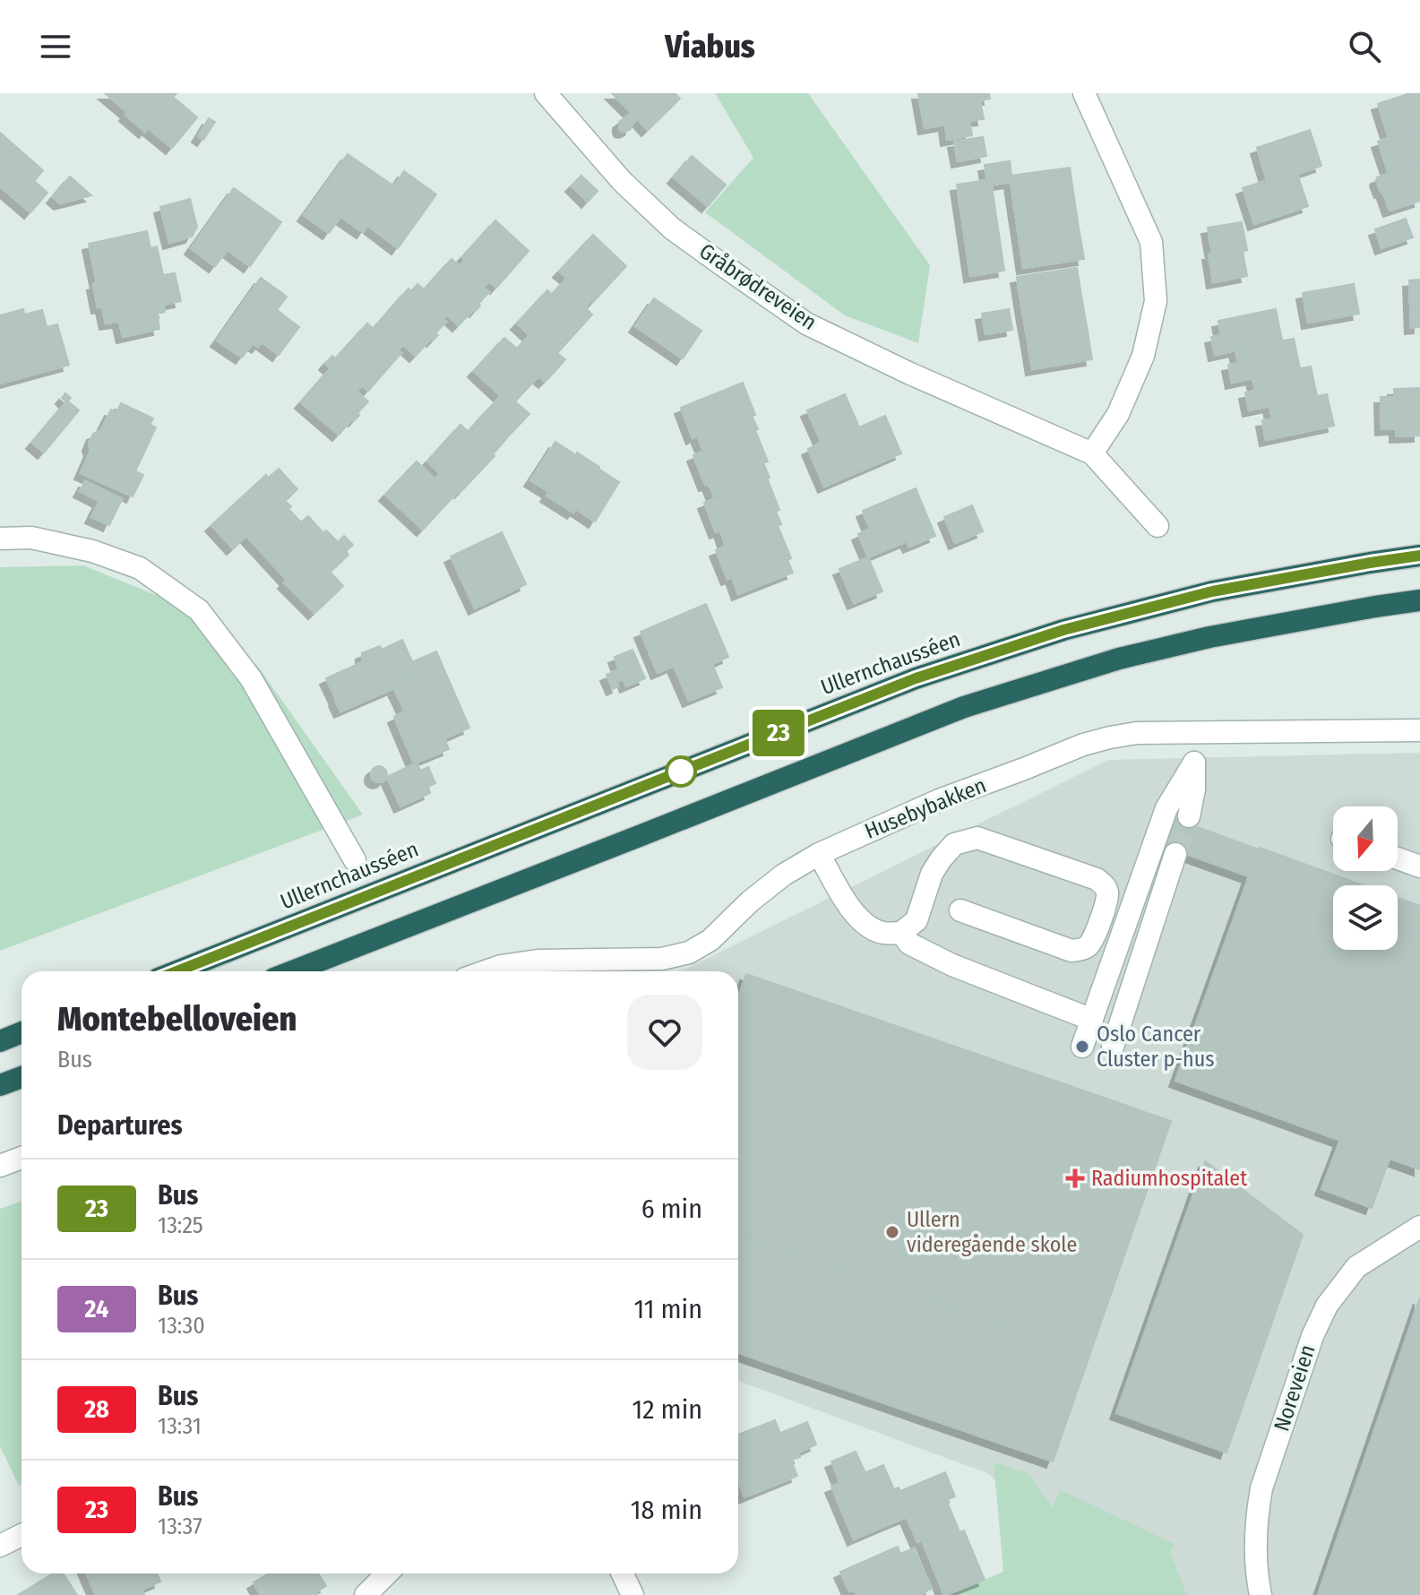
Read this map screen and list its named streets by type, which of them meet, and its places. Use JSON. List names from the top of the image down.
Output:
{
  "streets": {
    "highway": ["Ullernchausséen"],
    "street": ["Gråbrødreveien", "Husebybakken", "Noreveien"]
  },
  "places": {
    "other": ["Oslo Cancer Cluster p-hus", "Ullern videregående skole"],
    "health": ["Radiumhospitalet"]
  },
  "lines": ["bus line 23"],
  "north": "bottom",
  "page": {
    "header": "Viabus",
    "on_map": "23",
    "heading": [
      ["Montebelloveien", "Bus"],
      "Departures"
    ],
    "list": [
      {
        "mark": "23",
        "name": "Bus",
        "note": "13:25",
        "value": "6 min"
      },
      {
        "mark": "24",
        "name": "Bus",
        "note": "13:30",
        "value": "11 min"
      },
      {
        "mark": "28",
        "name": "Bus",
        "note": "13:31",
        "value": "12 min"
      },
      {
        "mark": "23",
        "name": "Bus",
        "note": "13:37",
        "value": "18 min"
      }
    ]
  }
}
